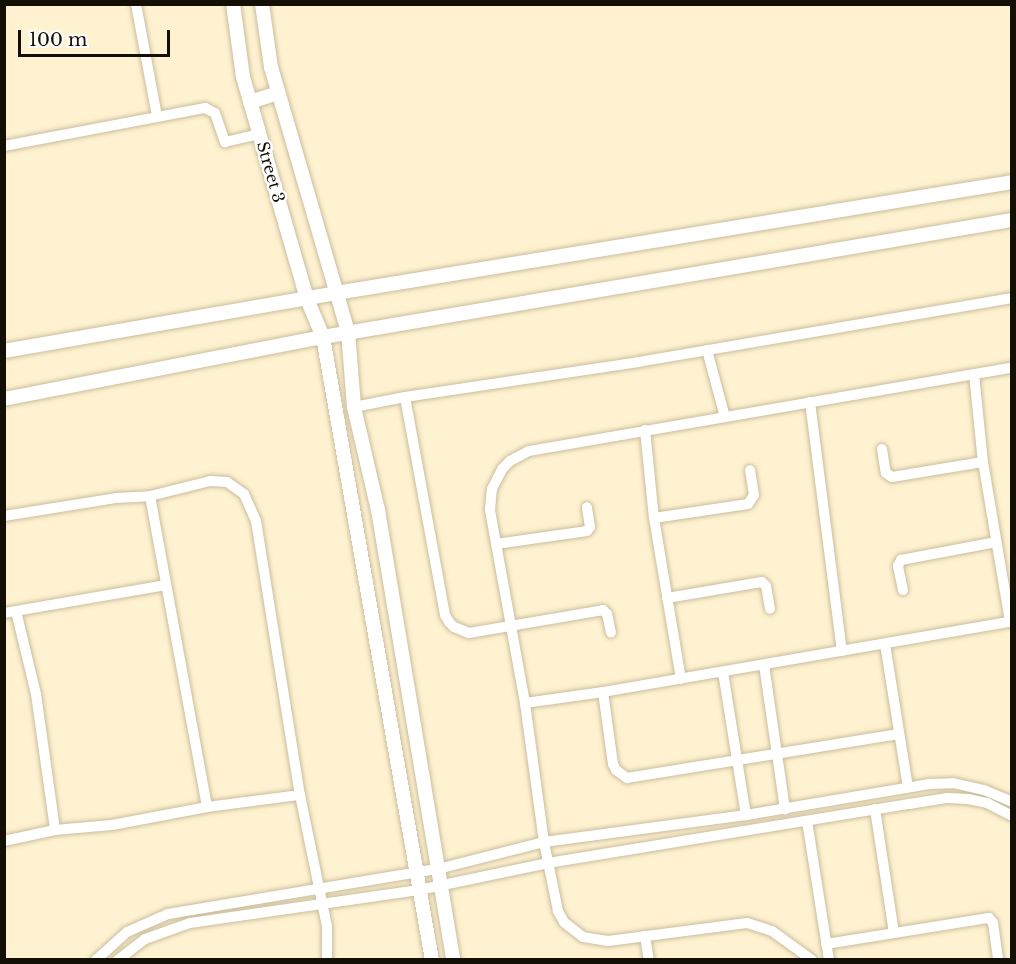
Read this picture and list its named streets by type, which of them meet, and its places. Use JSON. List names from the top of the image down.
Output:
{
  "streets": {
    "street": ["Street 3"]
  },
  "scale_bar": "100 m"
}
